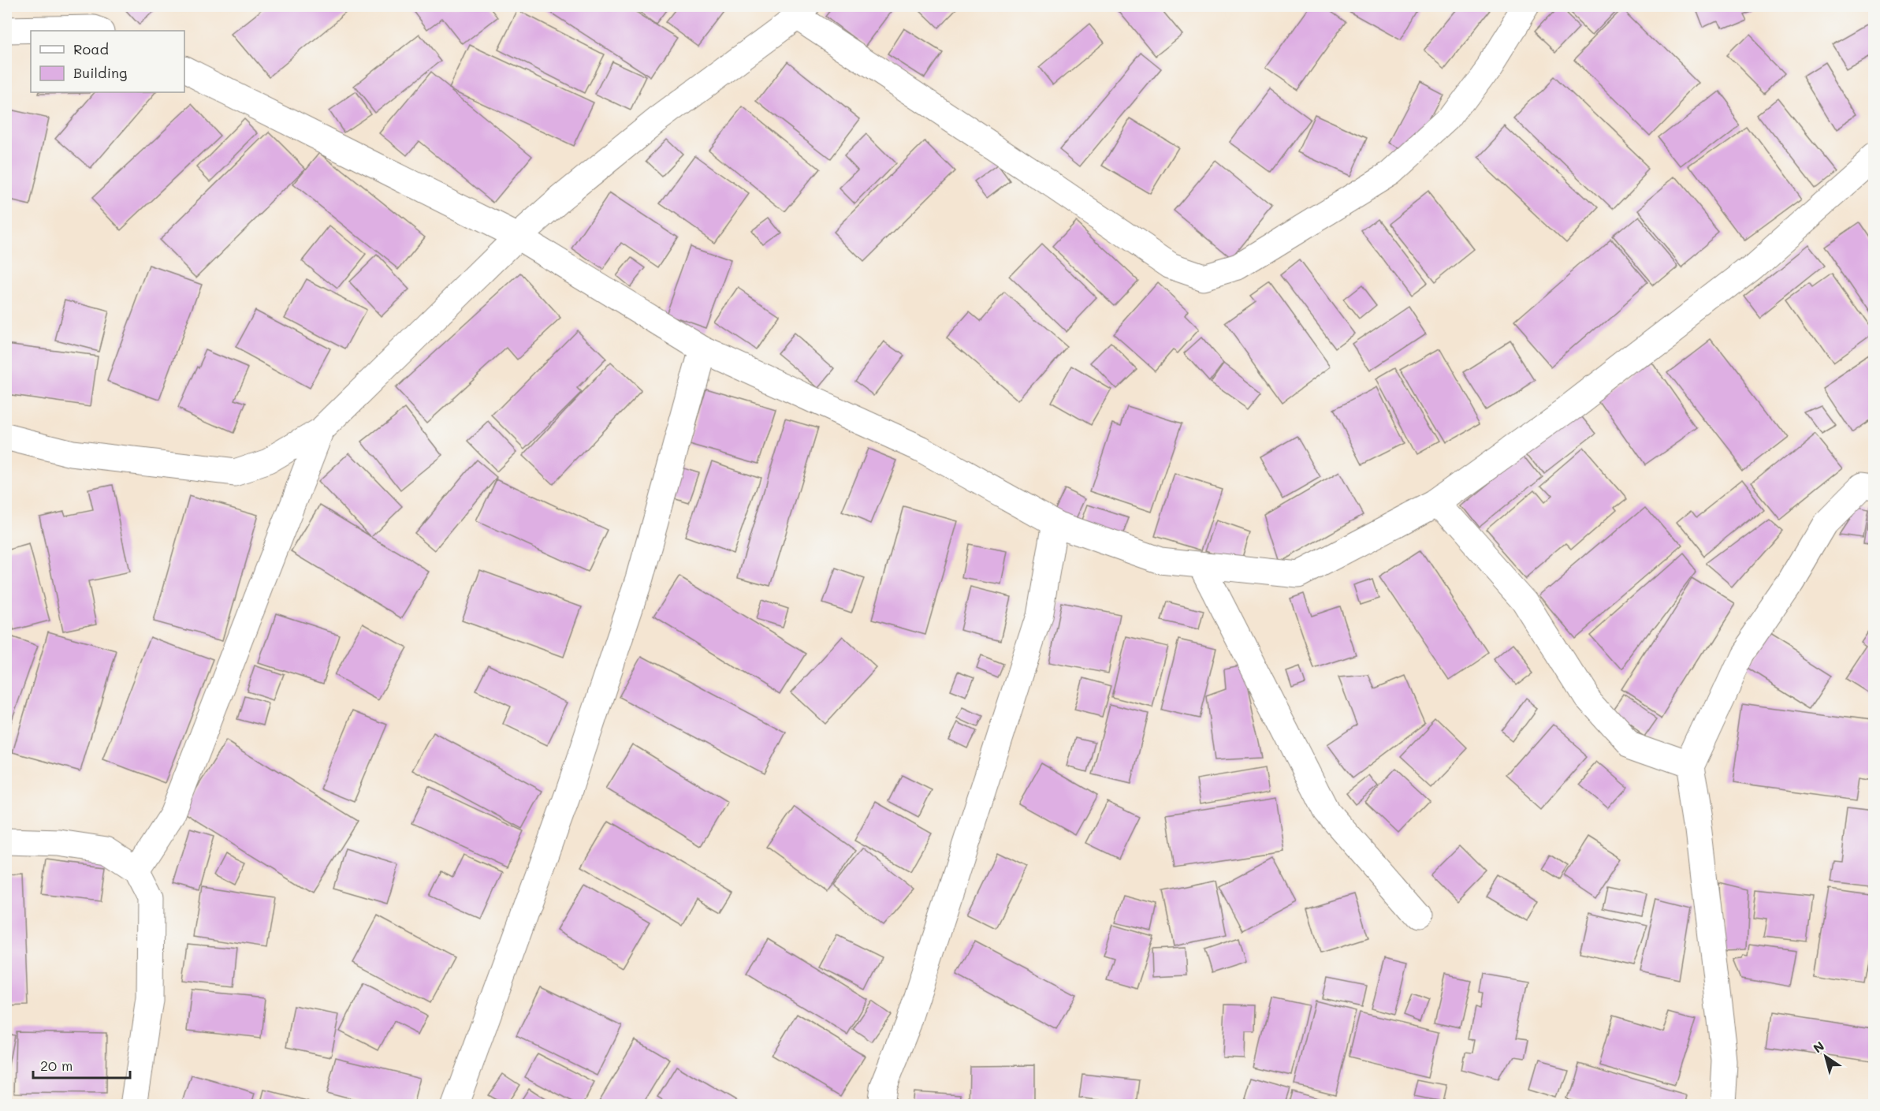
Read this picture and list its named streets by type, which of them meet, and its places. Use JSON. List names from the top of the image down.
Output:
{
  "legend": ["Road", "Building"],
  "scale_bar": "20 m",
  "north": "top left"
}
